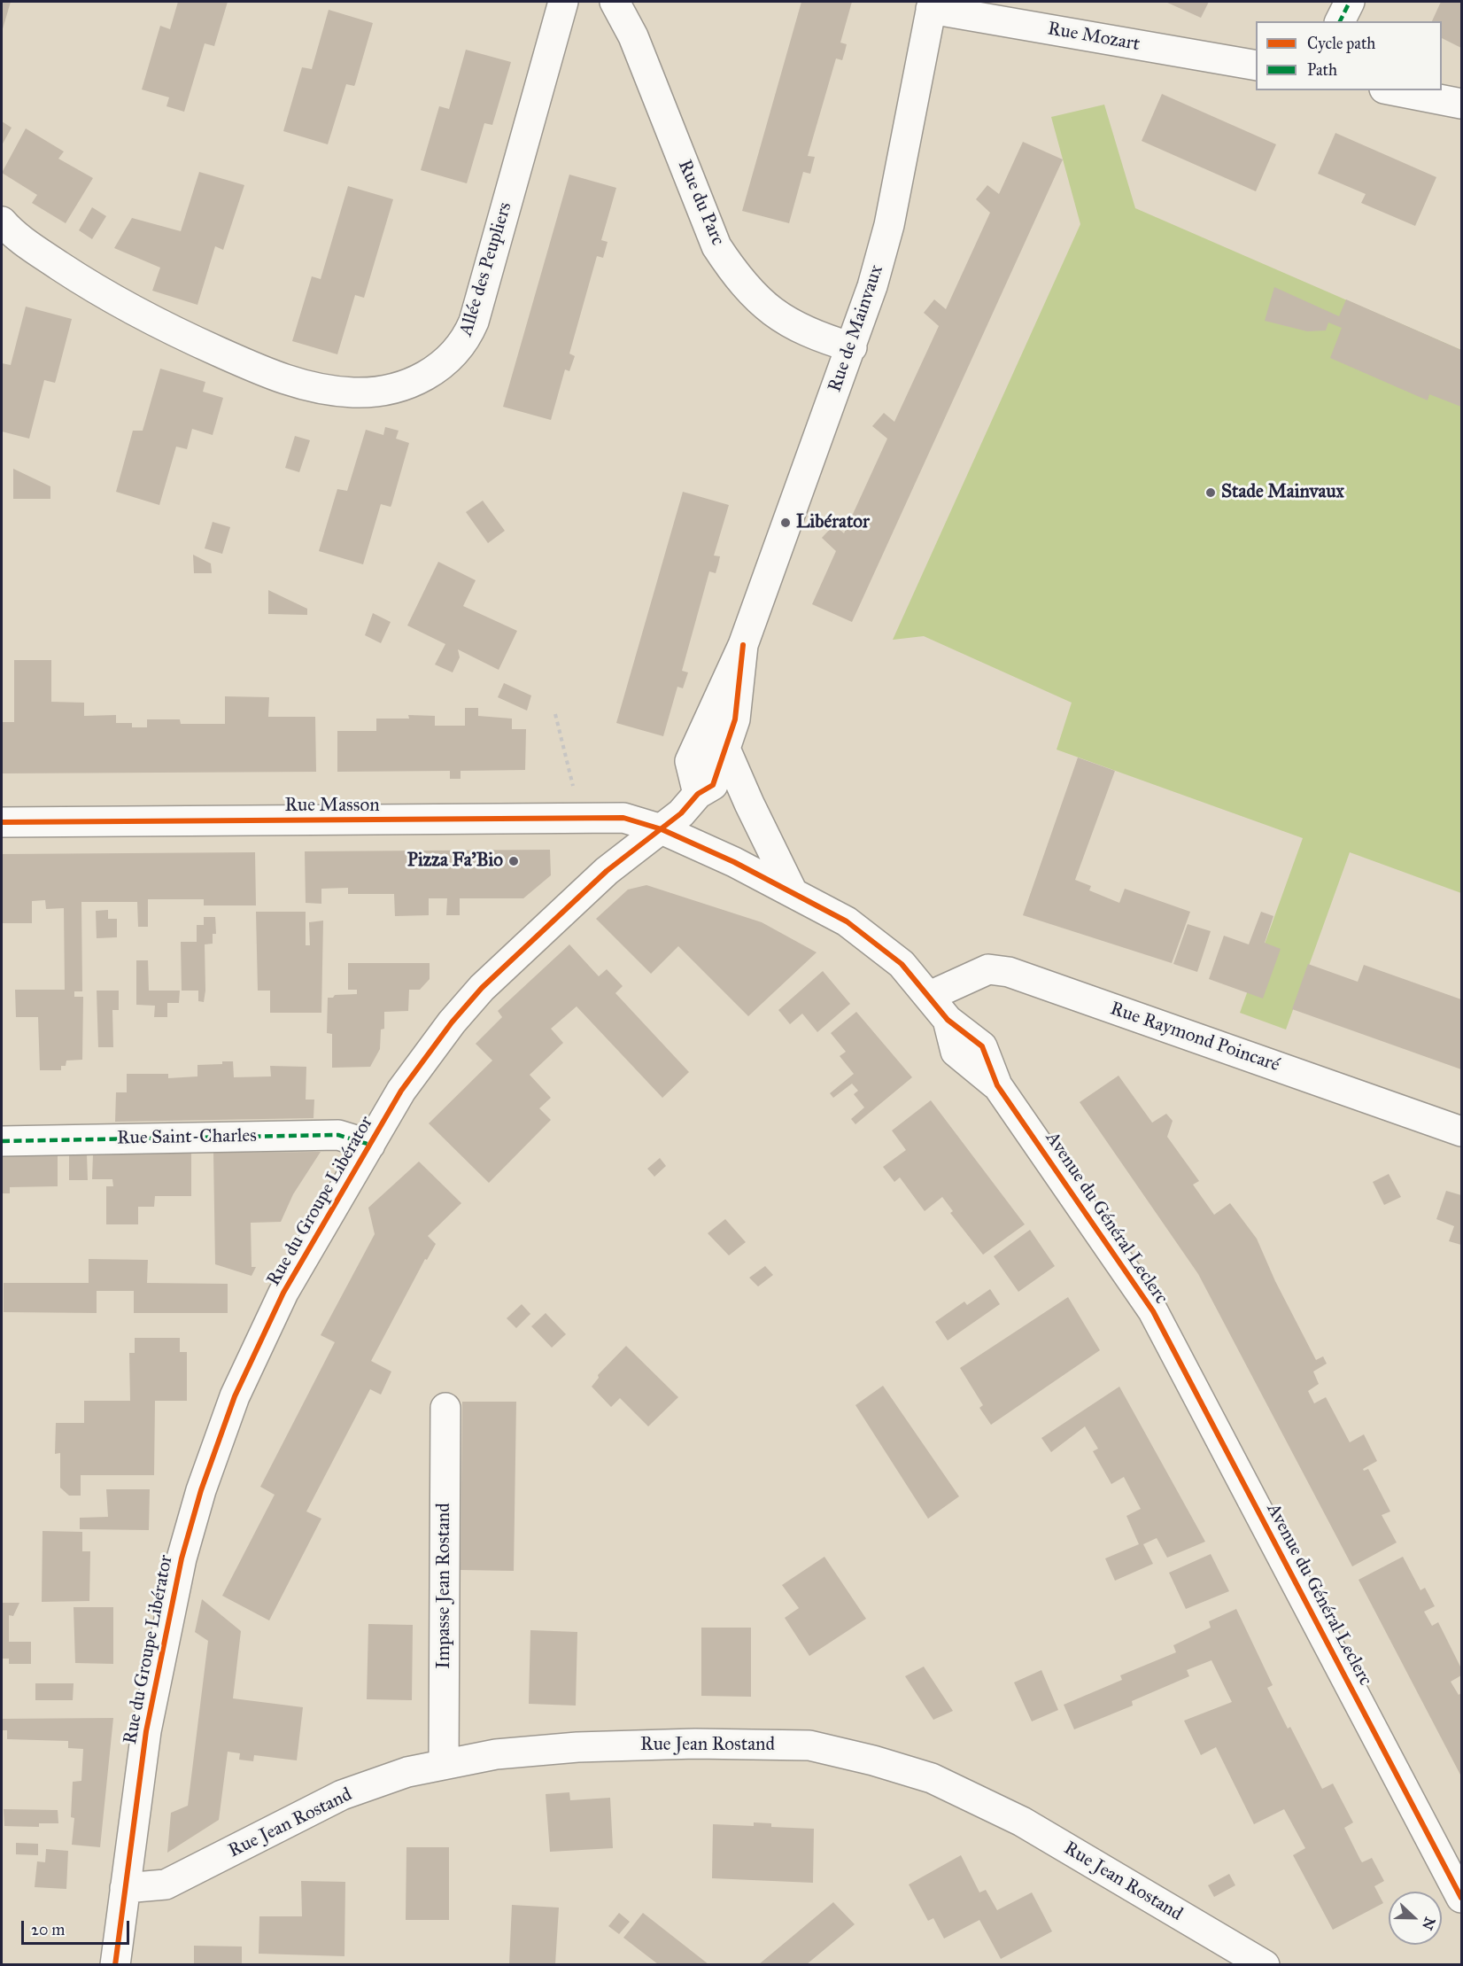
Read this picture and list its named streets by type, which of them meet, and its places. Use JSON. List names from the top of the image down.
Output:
{
  "streets": {
    "street": [
      "Rue Mozart",
      "Rue du Parc",
      "Allée des Peupliers",
      "Rue de Mainvaux",
      "Rue Masson",
      "Rue Raymond Poincaré",
      "Rue Saint-Charles",
      "Rue du Groupe Libérator",
      "Avenue du Général Leclerc",
      "Impasse Jean Rostand",
      "Rue Jean Rostand"
    ]
  },
  "crossings": [
    ["Rue Mozart", "Rue de Mainvaux"],
    ["Rue du Parc", "Rue de Mainvaux"],
    ["Rue de Mainvaux", "Rue Masson"],
    ["Rue de Mainvaux", "Rue du Groupe Libérator"],
    ["Rue de Mainvaux", "Avenue du Général Leclerc"],
    ["Rue Masson", "Rue du Groupe Libérator"],
    ["Rue Masson", "Avenue du Général Leclerc"],
    ["Rue Raymond Poincaré", "Avenue du Général Leclerc"],
    ["Rue Saint-Charles", "Rue du Groupe Libérator"],
    ["Rue du Groupe Libérator", "Avenue du Général Leclerc"],
    ["Rue du Groupe Libérator", "Rue Jean Rostand"],
    ["Impasse Jean Rostand", "Rue Jean Rostand"]
  ],
  "places": ["Stade Mainvaux", "Libérator", "Pizza Fa'Bio"],
  "legend": ["Cycle path", "Path"],
  "scale_bar": "20 m",
  "north": "right"
}
